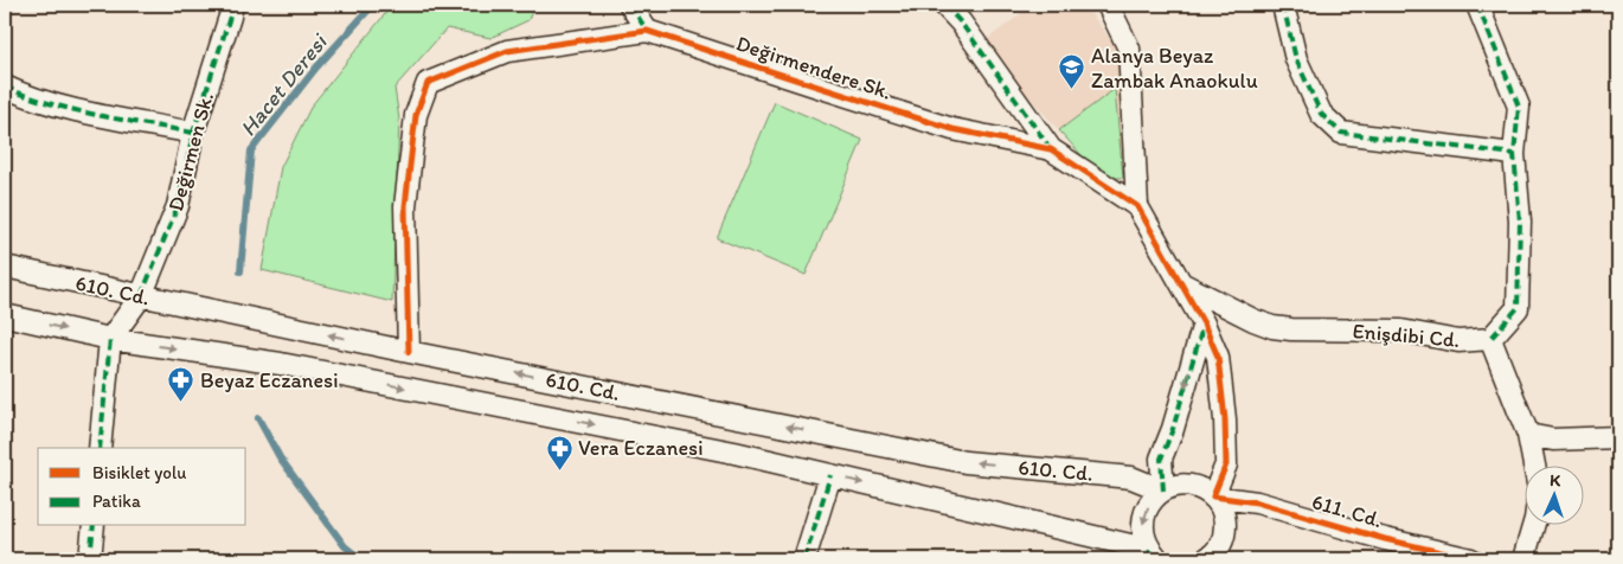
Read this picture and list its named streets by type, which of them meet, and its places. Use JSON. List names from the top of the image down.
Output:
{
  "streets": {
    "street": [
      "Değirmendere Sk.",
      "Değirmen Sk.",
      "610. Cd.",
      "Enişdibi Cd.",
      "611. Cd."
    ]
  },
  "crossings": [
    ["Değirmendere Sk.", "610. Cd."],
    ["Değirmendere Sk.", "Enişdibi Cd."],
    ["Değirmendere Sk.", "611. Cd."],
    ["Değirmen Sk.", "610. Cd."],
    ["610. Cd.", "611. Cd."]
  ],
  "water": ["Hacet Deresi"],
  "places": {
    "school or university": ["Alanya Beyaz Zambak Anaokulu"],
    "pharmacy": ["Beyaz Eczanesi", "Vera Eczanesi"]
  },
  "legend": ["Bisiklet yolu", "Patika"],
  "north": "top"
}
